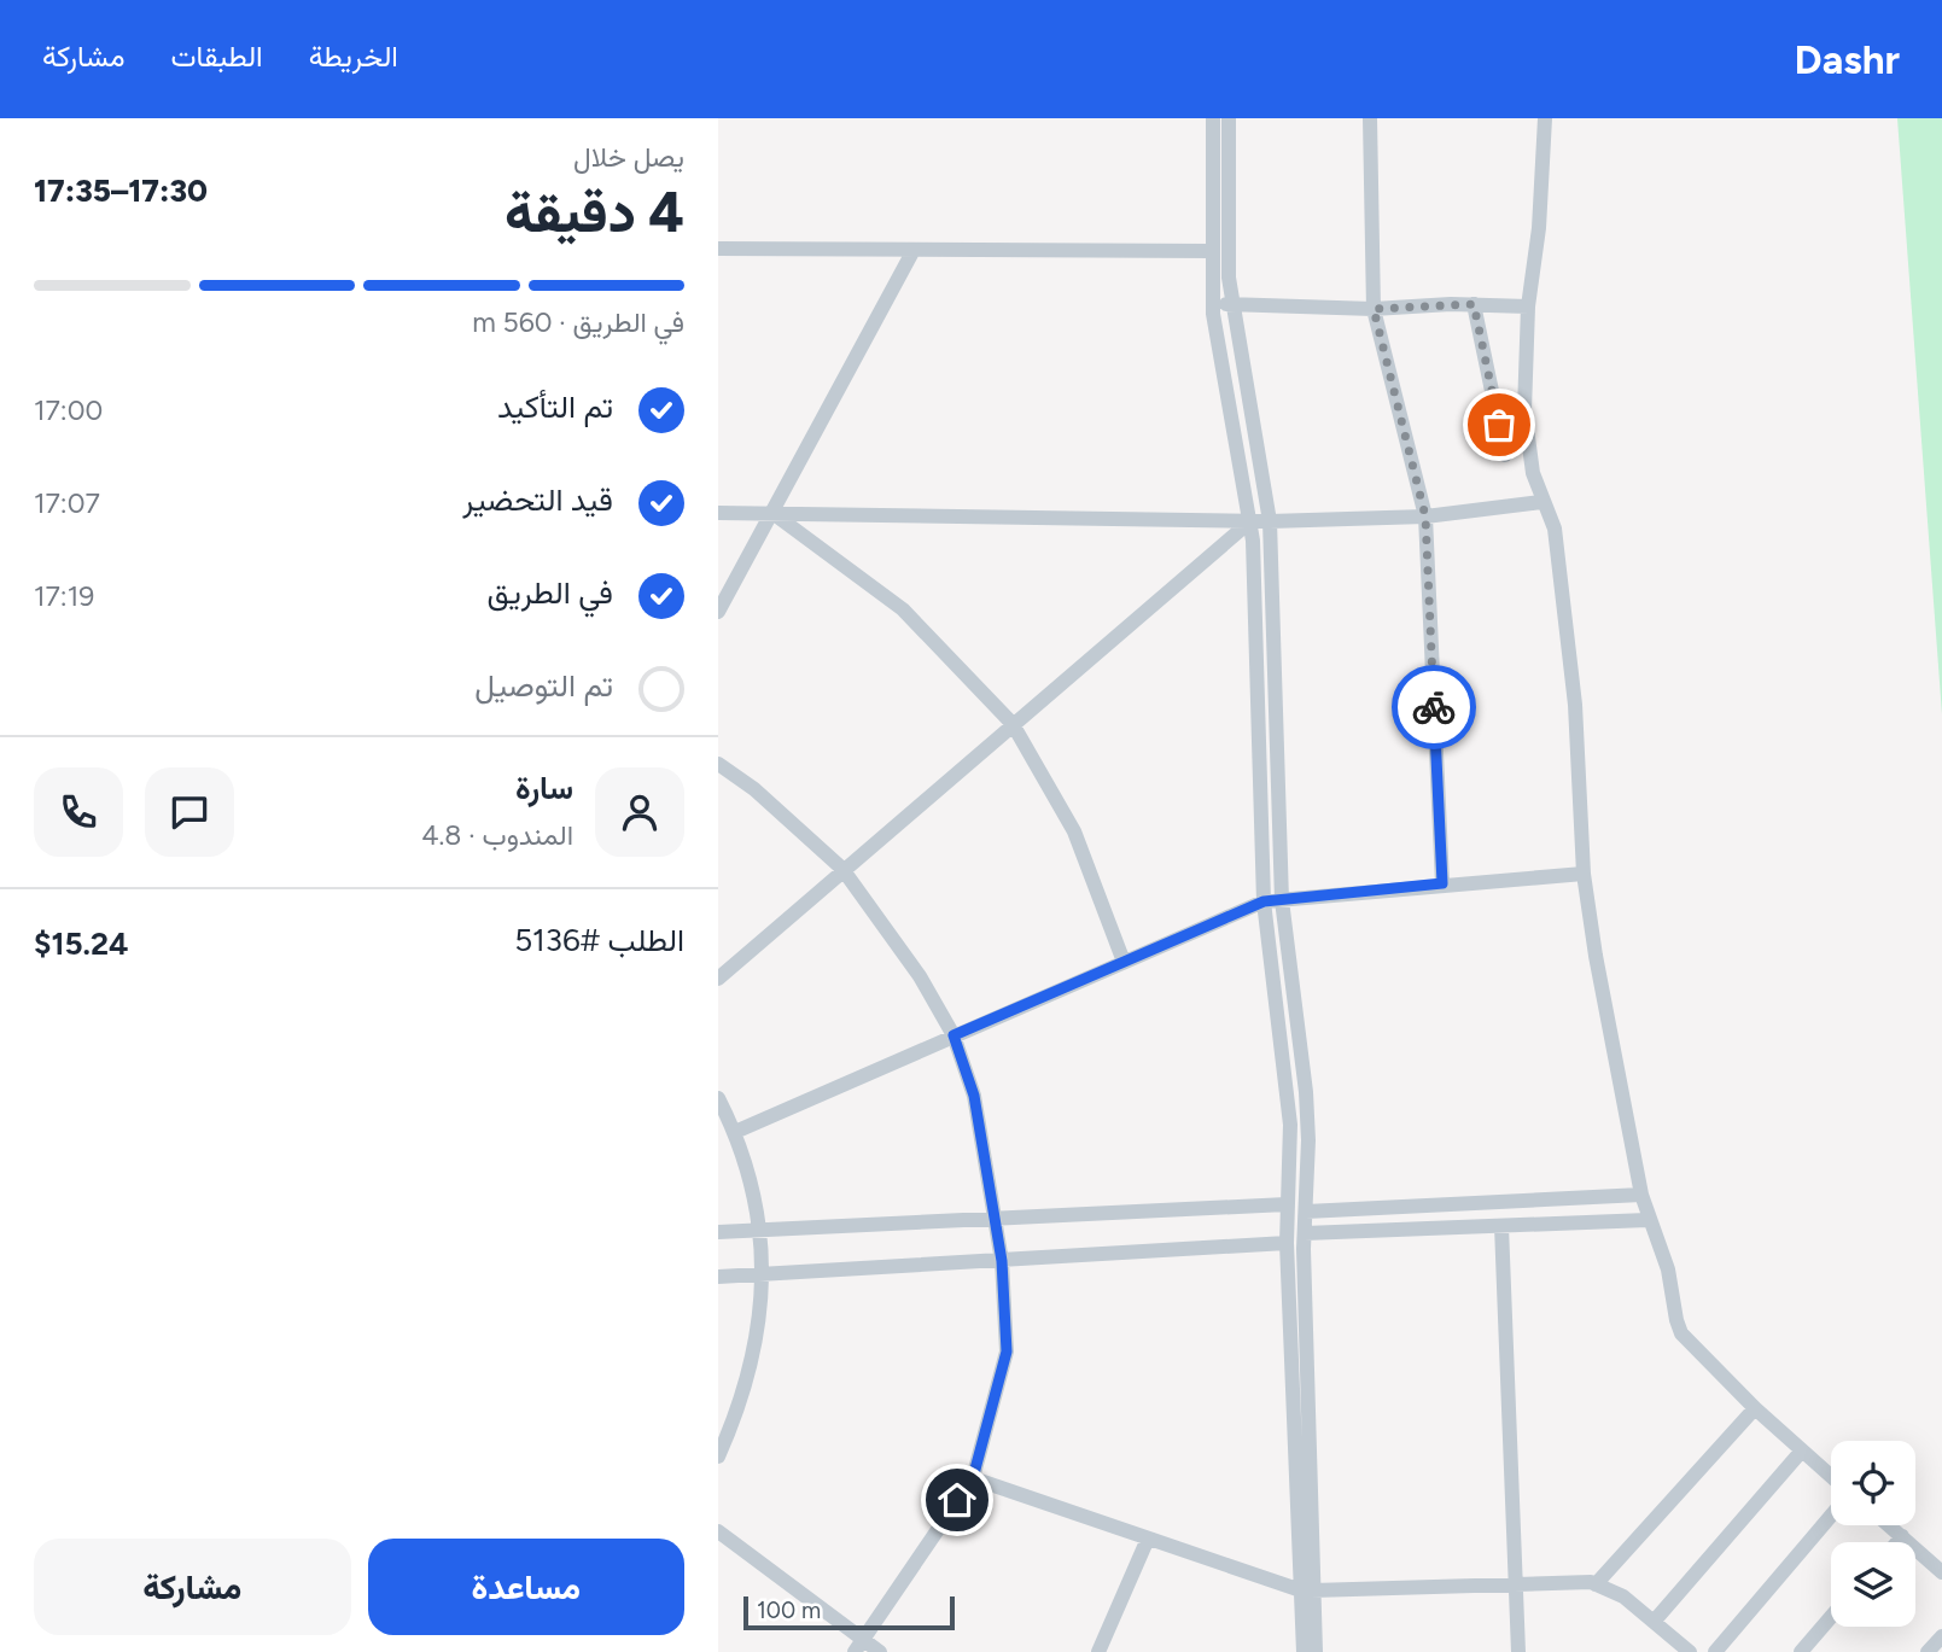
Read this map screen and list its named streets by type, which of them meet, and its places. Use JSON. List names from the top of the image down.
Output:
{
  "scale_bar": "100 m",
  "page": {
    "header": "Dashr",
    "nav": ["الخريطة", "الطبقات", "مشاركة"],
    "heading": ["4 دقيقة", "يصل خلال", "17:30–17:35"],
    "panel": [
      "سارة",
      "المندوب · 4.8",
      "الطلب #5136",
      "$15.24"
    ],
    "bar": "في الطريق · 560 m",
    "list": [
      ["تم التأكيد", "17:00"],
      ["قيد التحضير", "17:07"],
      ["في الطريق", "17:19"],
      "تم التوصيل"
    ],
    "buttons": ["مساعدة", "مشاركة"],
    "scale": "100 m"
  }
}
